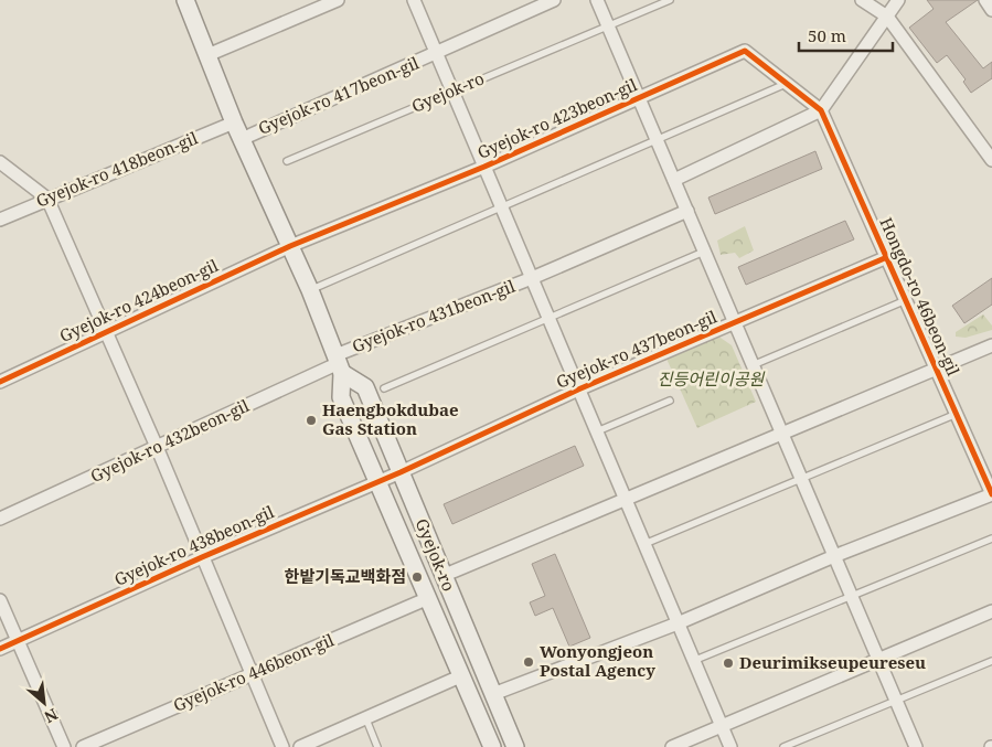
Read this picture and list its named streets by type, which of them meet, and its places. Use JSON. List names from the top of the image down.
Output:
{
  "streets": {
    "main road": ["Gyejok-ro"],
    "street": [
      "Gyejok-ro 417beon-gil",
      "Gyejok-ro 423beon-gil",
      "Gyejok-ro 418beon-gil",
      "Hongdo-ro 46beon-gil",
      "Gyejok-ro 424beon-gil",
      "Gyejok-ro 431beon-gil",
      "Gyejok-ro 437beon-gil",
      "Gyejok-ro 432beon-gil",
      "Gyejok-ro 438beon-gil",
      "Gyejok-ro 446beon-gil"
    ]
  },
  "crossings": [
    ["Gyejok-ro", "Gyejok-ro 417beon-gil"],
    ["Gyejok-ro", "Gyejok-ro 423beon-gil"],
    ["Gyejok-ro", "Gyejok-ro 418beon-gil"],
    ["Gyejok-ro", "Gyejok-ro 424beon-gil"],
    ["Gyejok-ro", "Gyejok-ro 431beon-gil"],
    ["Gyejok-ro", "Gyejok-ro 437beon-gil"],
    ["Gyejok-ro", "Gyejok-ro 432beon-gil"],
    ["Gyejok-ro", "Gyejok-ro 438beon-gil"],
    ["Gyejok-ro", "Gyejok-ro 446beon-gil"],
    ["Gyejok-ro 417beon-gil", "Gyejok-ro 423beon-gil"],
    ["Gyejok-ro 423beon-gil", "Hongdo-ro 46beon-gil"],
    ["Gyejok-ro 423beon-gil", "Gyejok-ro 424beon-gil"],
    ["Gyejok-ro 423beon-gil", "Gyejok-ro 431beon-gil"],
    ["Hongdo-ro 46beon-gil", "Gyejok-ro 437beon-gil"],
    ["Gyejok-ro 431beon-gil", "Gyejok-ro 437beon-gil"],
    ["Gyejok-ro 431beon-gil", "Gyejok-ro 432beon-gil"],
    ["Gyejok-ro 437beon-gil", "Gyejok-ro 438beon-gil"]
  ],
  "parks": ["진등어린이공원"],
  "places": [
    "Haengbokdubae Gas Station",
    "한밭기독교백화점",
    "Wonyongjeon Postal Agency",
    "Deurimikseupeureseu"
  ],
  "scale_bar": "50 m",
  "north": "bottom right"
}
